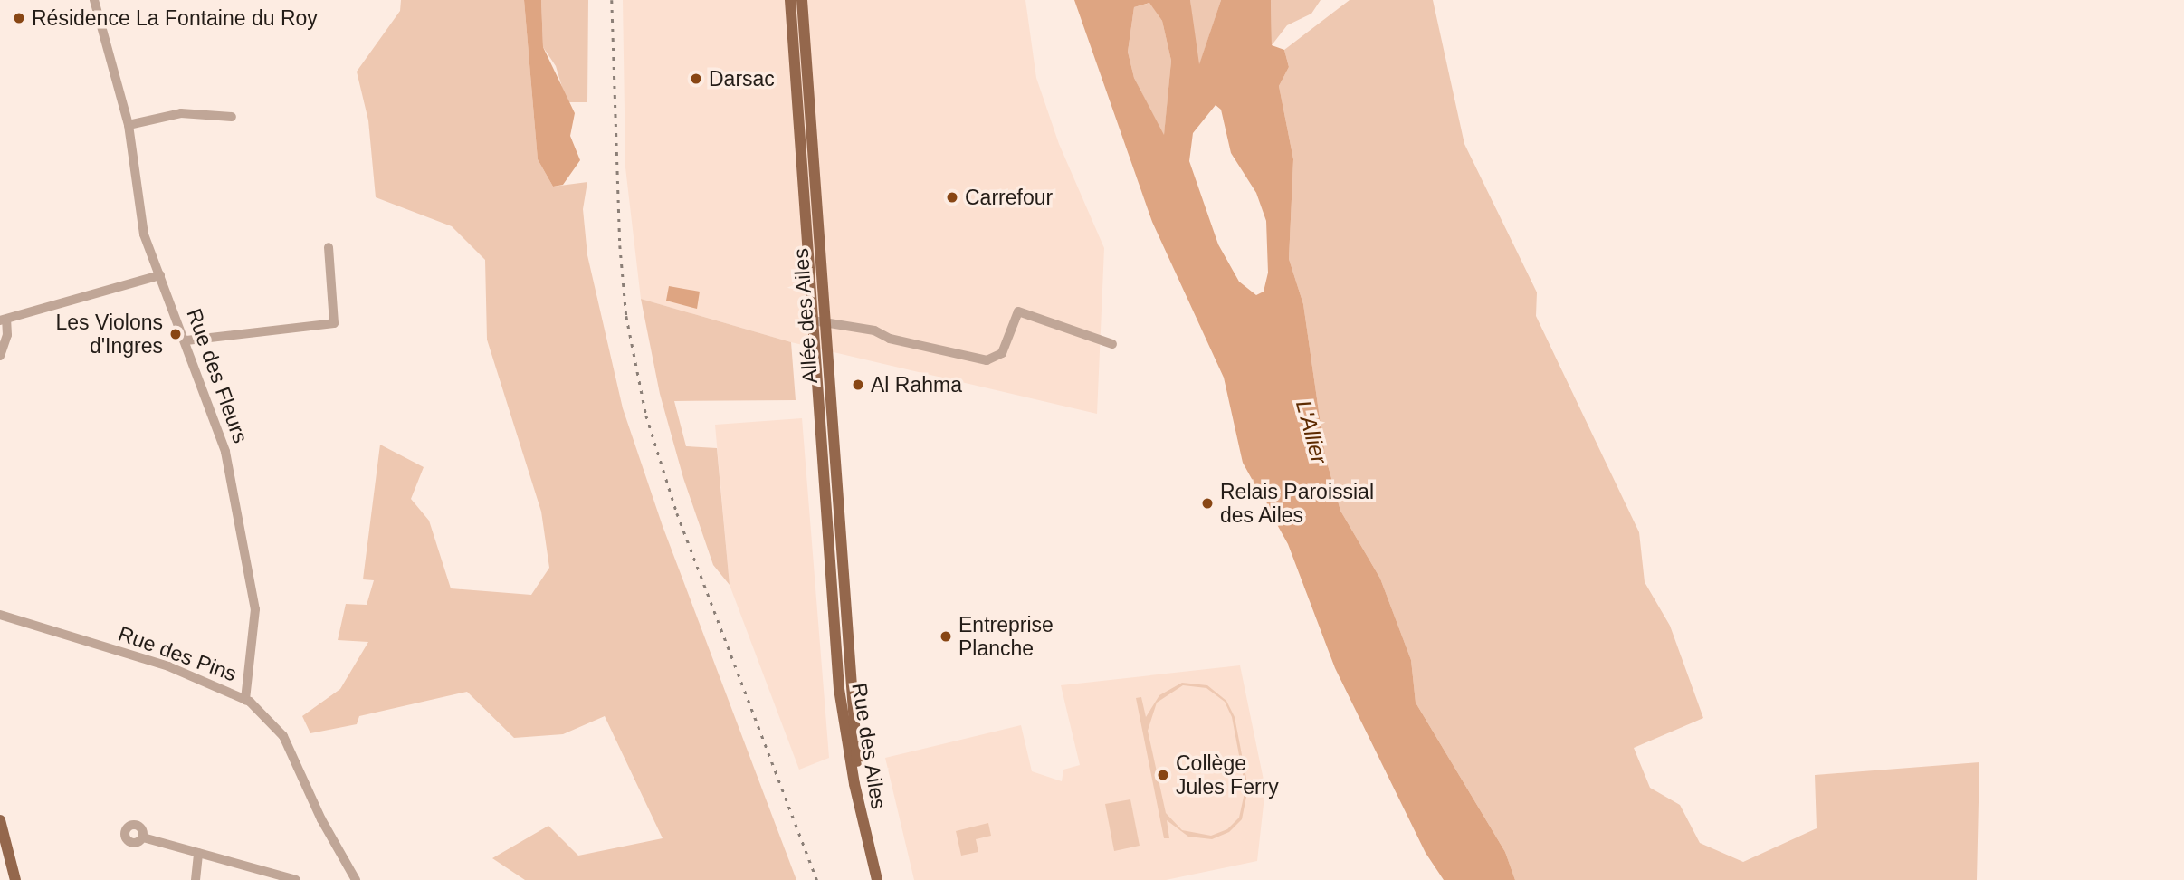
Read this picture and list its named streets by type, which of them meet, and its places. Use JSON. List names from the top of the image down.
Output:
{
  "streets": {
    "main road": ["Allée des Ailes", "Rue des Ailes"],
    "street": ["Rue des Fleurs", "Rue des Pins"]
  },
  "crossings": [
    ["Allée des Ailes", "Rue des Ailes"],
    ["Rue des Fleurs", "Rue des Pins"]
  ],
  "water": ["L'Allier"],
  "places": [
    "Résidence La Fontaine du Roy",
    "Darsac",
    "Carrefour",
    "Les Violons d'Ingres",
    "Al Rahma",
    "Relais Paroissial des Ailes",
    "Entreprise Planche",
    "Collège Jules Ferry"
  ]
}
